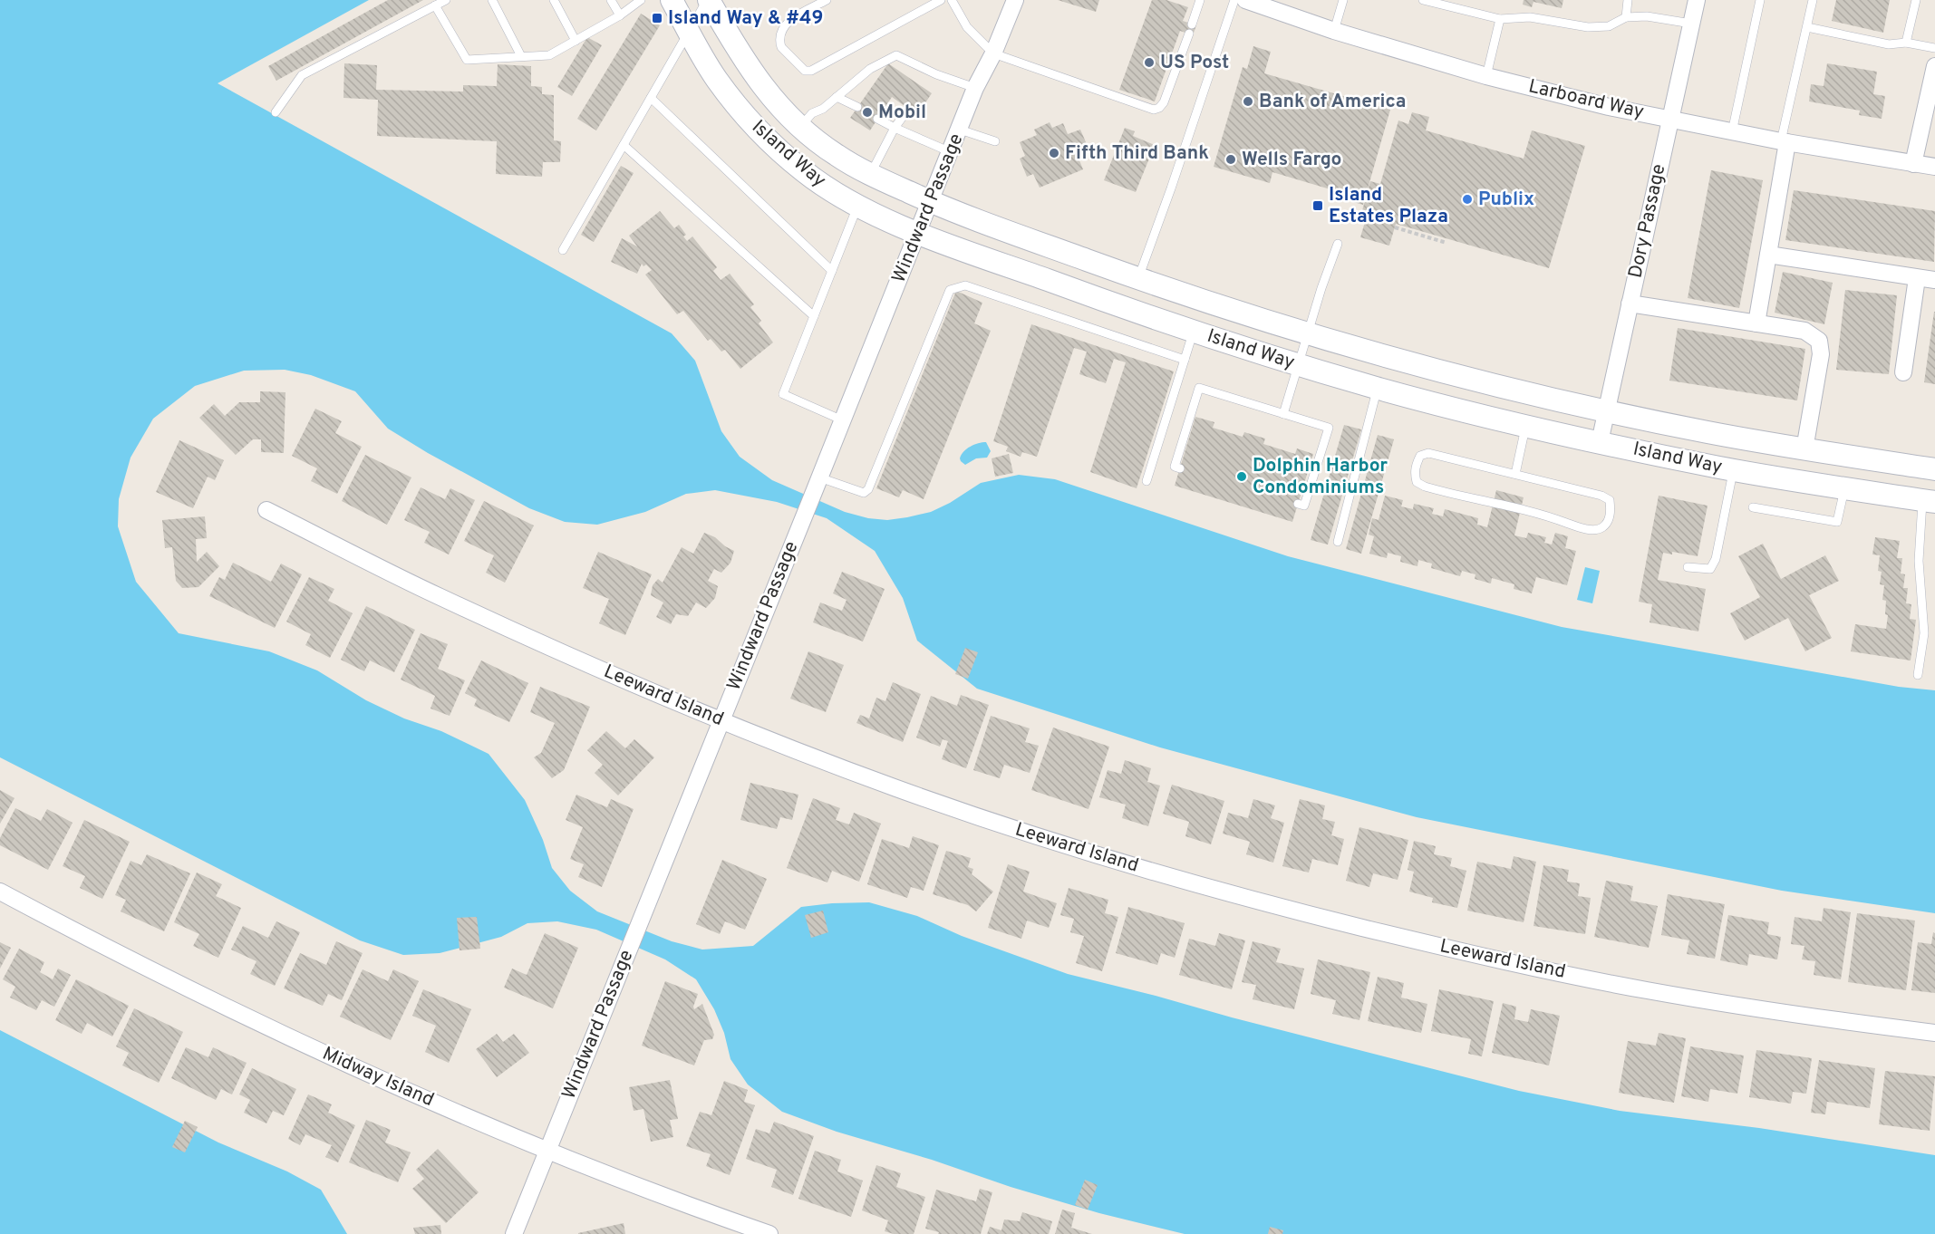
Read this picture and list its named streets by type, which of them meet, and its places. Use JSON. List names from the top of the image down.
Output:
{
  "streets": {
    "street": [
      "Larboard Way",
      "Island Way",
      "Windward Passage",
      "Dory Passage",
      "Leeward Island",
      "Midway Island"
    ]
  },
  "crossings": [
    ["Larboard Way", "Dory Passage"],
    ["Island Way", "Windward Passage"],
    ["Island Way", "Dory Passage"],
    ["Windward Passage", "Leeward Island"],
    ["Windward Passage", "Midway Island"]
  ],
  "places": {
    "transit": ["Island Way & #49", "Island Estates Plaza"],
    "other": [
      "US Post",
      "Bank of America",
      "Mobil",
      "Fifth Third Bank",
      "Wells Fargo",
      "Publix",
      "Dolphin Harbor Condominiums"
    ]
  }
}
